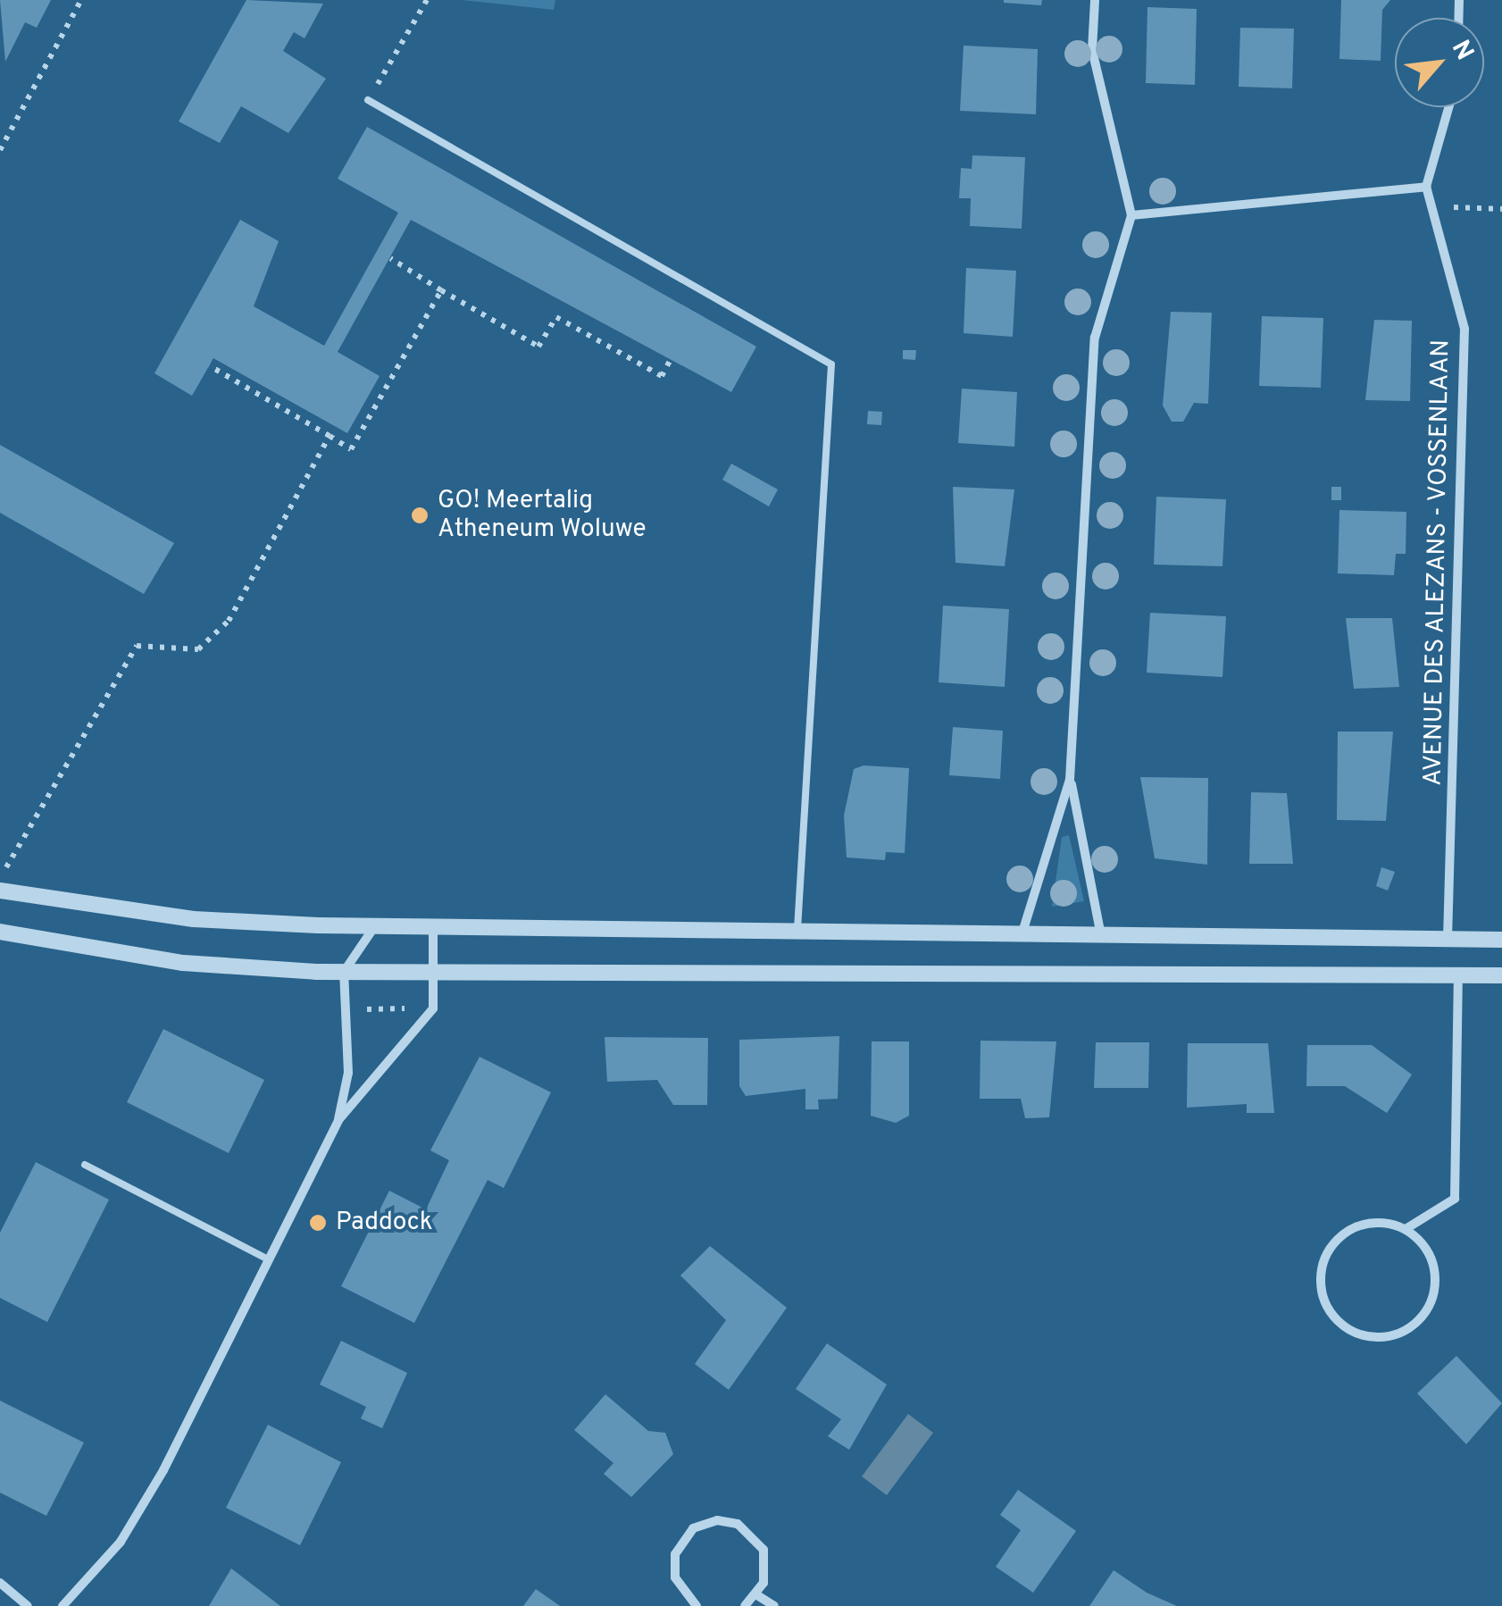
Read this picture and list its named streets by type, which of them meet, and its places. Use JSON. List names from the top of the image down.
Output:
{
  "streets": {
    "street": ["AVENUE DES ALEZANS - VOSSENLAAN"]
  },
  "places": ["GO! Meertalig Atheneum Woluwe", "Paddock"],
  "north": "top right"
}
